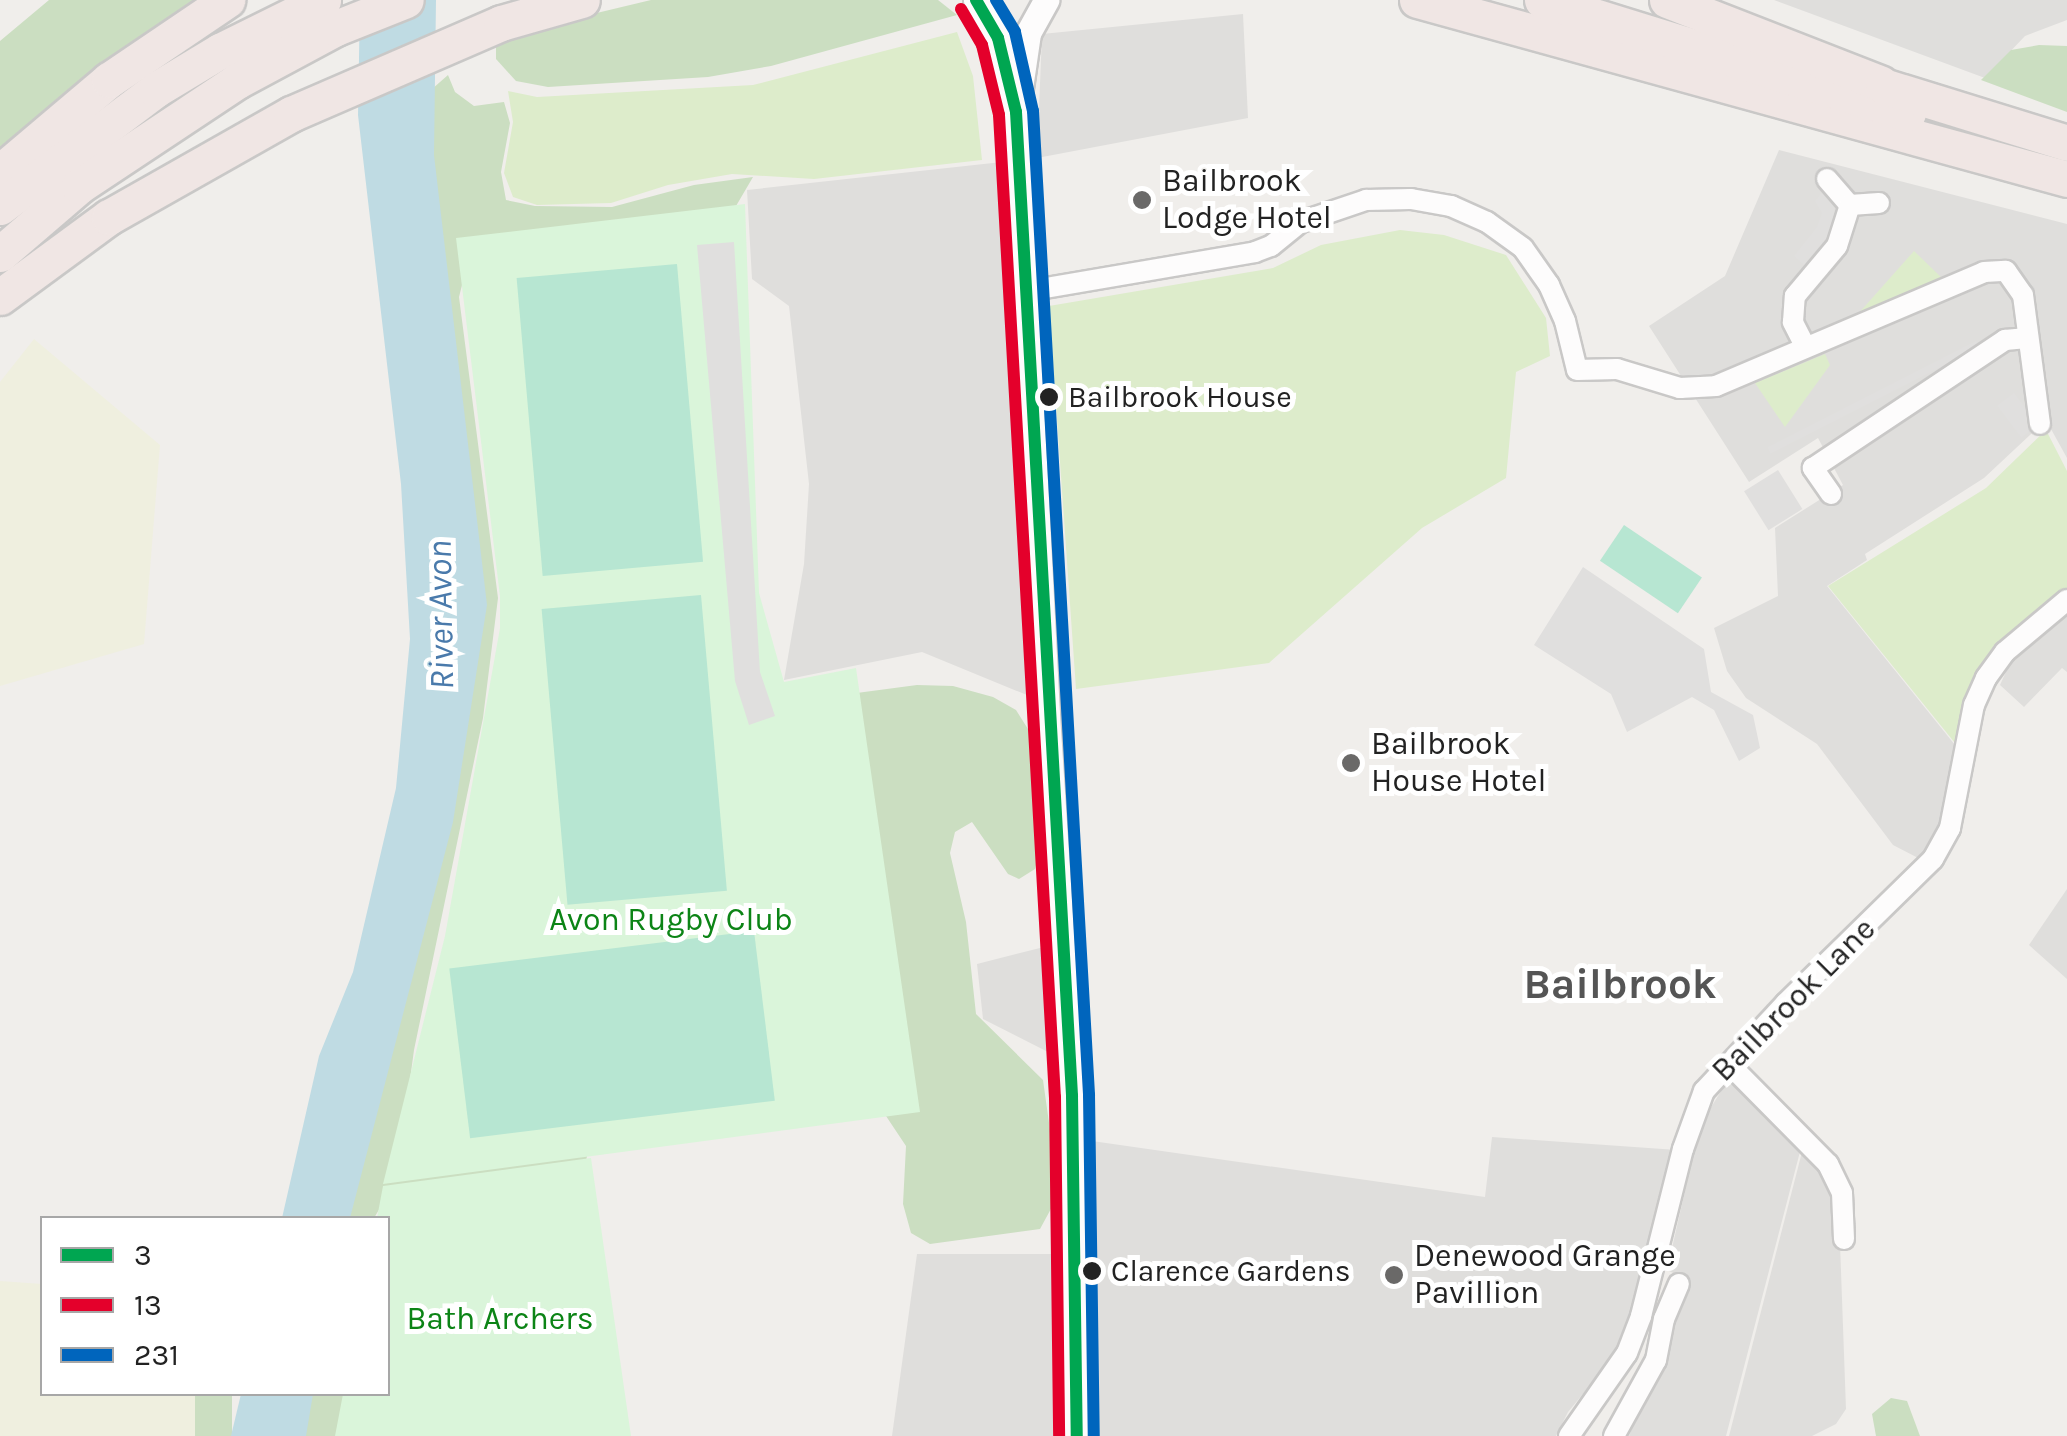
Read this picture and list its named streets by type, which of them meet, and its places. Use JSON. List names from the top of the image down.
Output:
{
  "streets": {
    "street": ["Bailbrook Lane"]
  },
  "districts": ["Bailbrook"],
  "water": ["River Avon"],
  "parks": ["Avon Rugby Club", "Bath Archers"],
  "places": [
    "Bailbrook Lodge Hotel",
    "Bailbrook House",
    "Bailbrook House Hotel",
    "Clarence Gardens",
    "Denewood Grange Pavillion"
  ],
  "lines": ["transit line 3", "transit line 231", "transit line 13"],
  "legend": ["3", "13", "231"]
}
